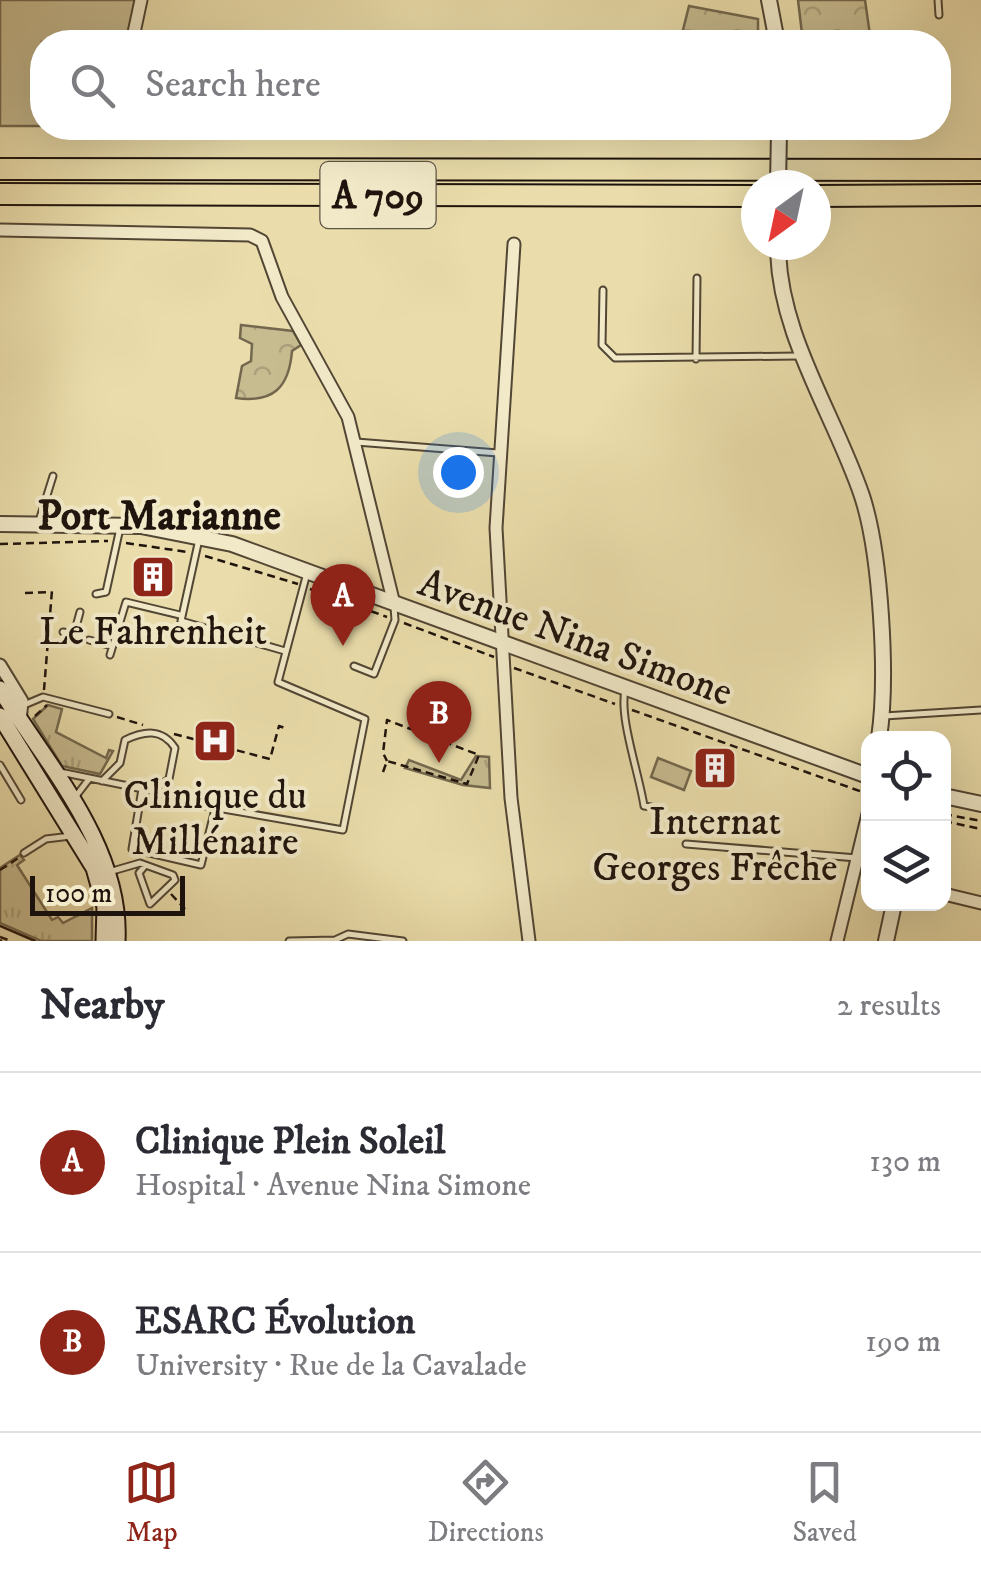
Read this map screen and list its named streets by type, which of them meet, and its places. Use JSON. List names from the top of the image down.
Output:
{
  "streets": {
    "highway": ["A 709"],
    "street": ["Avenue Nina Simone"]
  },
  "districts": ["Port Marianne"],
  "places": {
    "building": ["Le Fahrenheit", "Internat Georges Frêche"],
    "hospital": ["Clinique du Millénaire"]
  },
  "scale_bar": "100 m",
  "north": "bottom left",
  "page": {
    "search": "Search here",
    "pins": ["A", "B"],
    "scale": "100 m",
    "heading": ["Nearby", "2 results"],
    "list": [
      {
        "mark": "A",
        "name": "Clinique Plein Soleil",
        "note": "Hospital · Avenue Nina Simone",
        "value": "130 m"
      },
      {
        "mark": "B",
        "name": "ESARC Évolution",
        "note": "University · Rue de la Cavalade",
        "value": "190 m"
      }
    ],
    "nav": ["Map", "Directions", "Saved"]
  }
}
